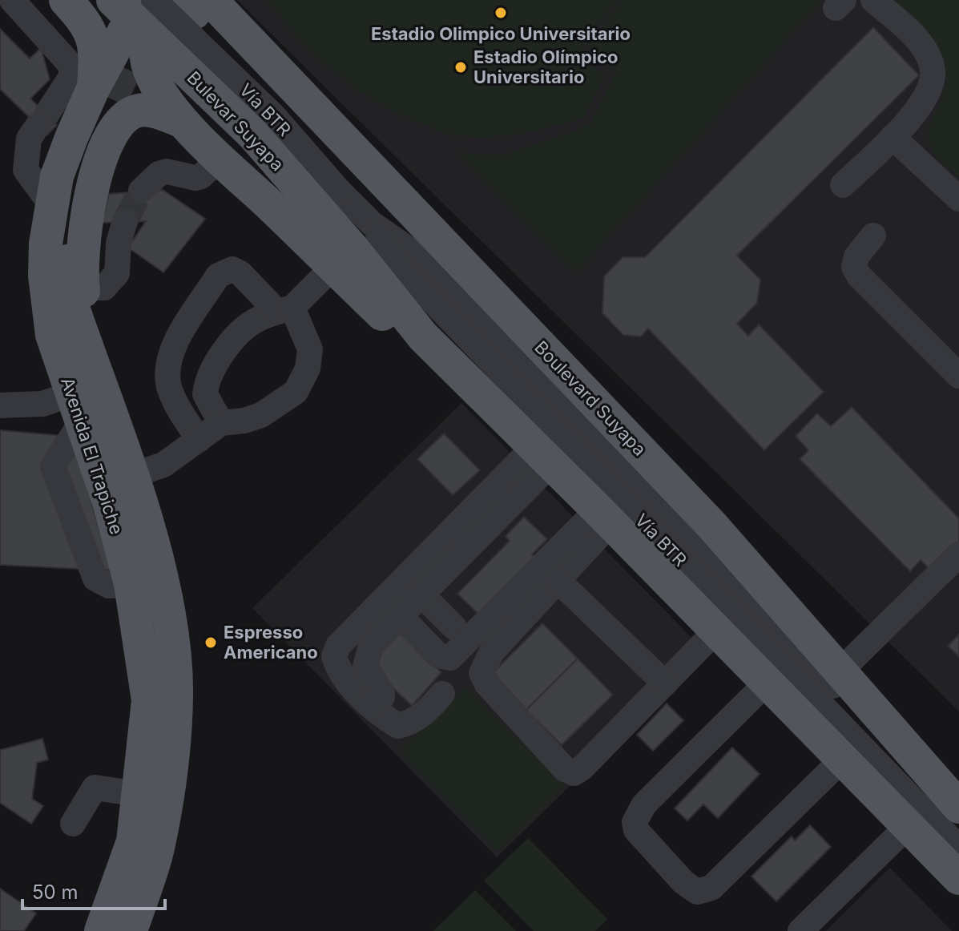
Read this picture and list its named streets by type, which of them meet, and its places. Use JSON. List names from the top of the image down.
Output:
{
  "streets": {
    "main road": ["Bulevar Suyapa", "Boulevard Suyapa", "Avenida El Trapiche"],
    "street": ["Vía BTR"]
  },
  "crossings": [
    ["Vía BTR", "Bulevar Suyapa"]
  ],
  "places": ["Estadio Olimpico Universitario", "Estadio Olímpico Universitario", "Espresso Americano"],
  "scale_bar": "50 m"
}
